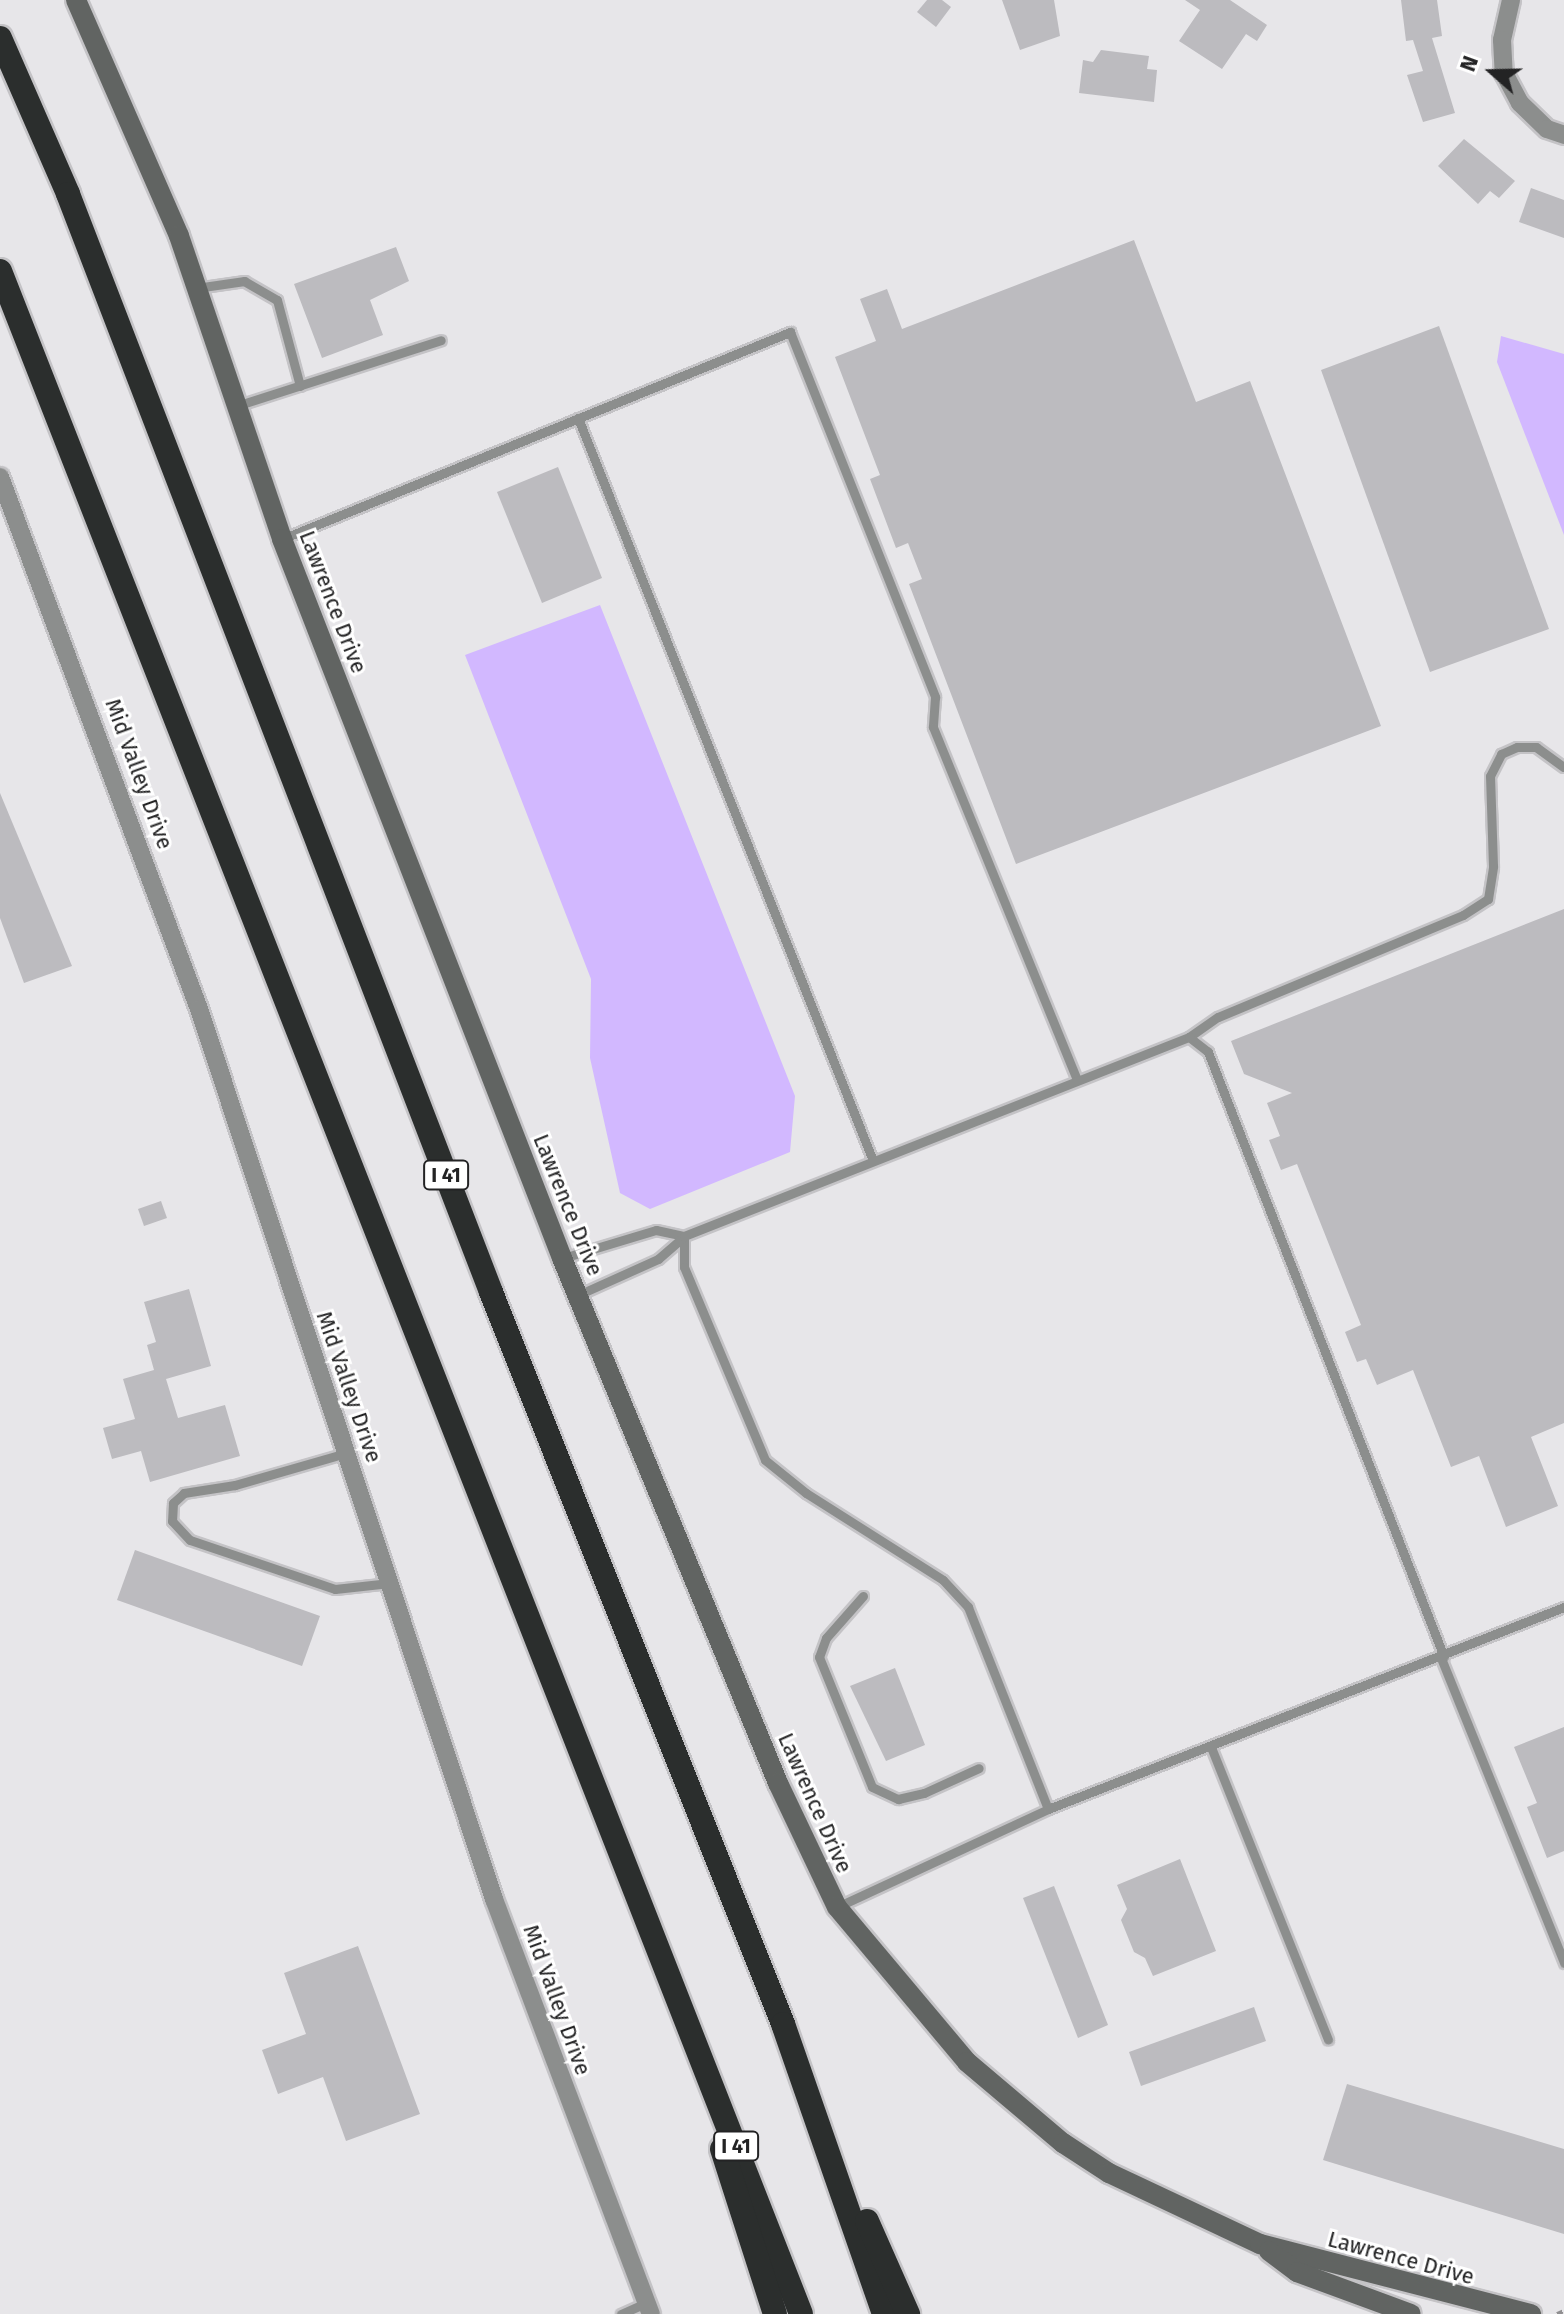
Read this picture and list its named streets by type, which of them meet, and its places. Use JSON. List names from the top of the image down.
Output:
{
  "streets": {
    "highway": ["I 41"],
    "main road": ["Lawrence Drive"],
    "street": ["Mid Valley Drive"]
  },
  "north": "left"
}
